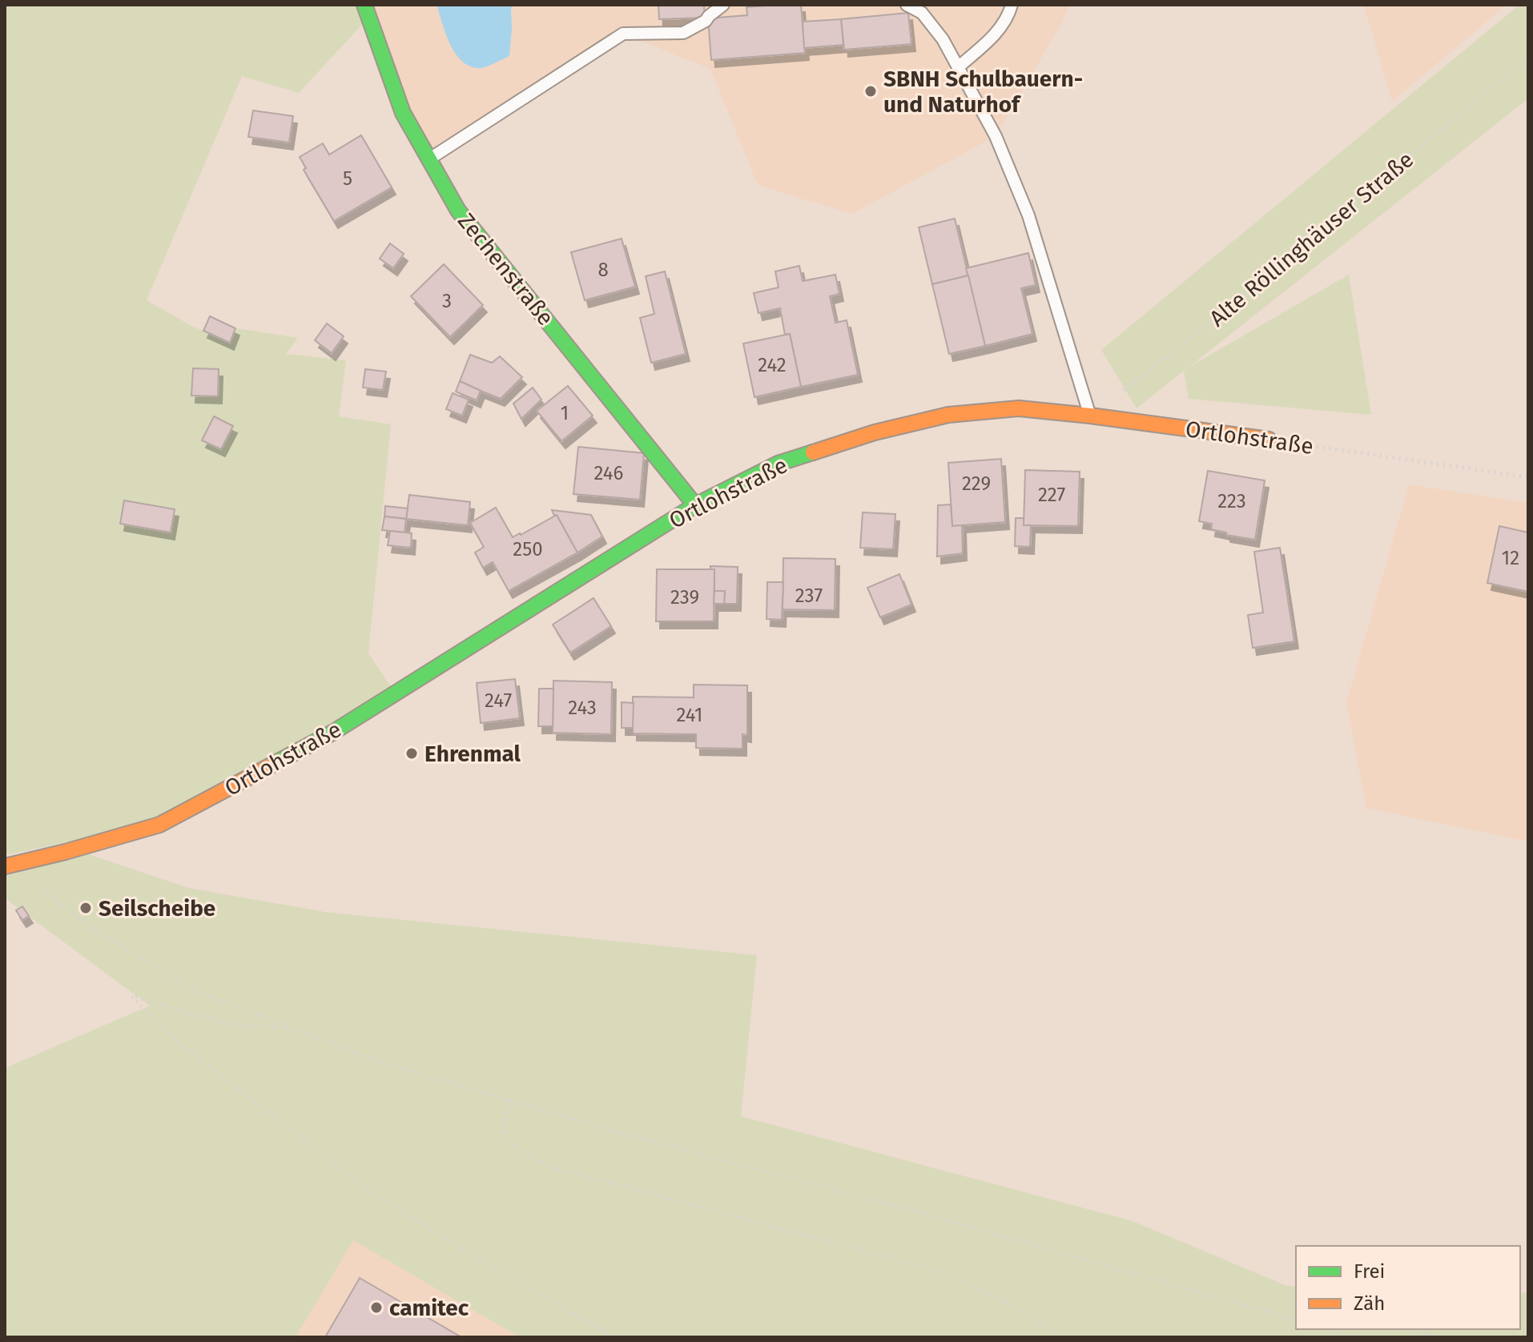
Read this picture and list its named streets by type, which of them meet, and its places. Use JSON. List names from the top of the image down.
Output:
{
  "streets": {
    "street": ["Zechenstraße", "Ortlohstraße"],
    "path": ["Alte Röllinghäuser Straße"]
  },
  "crossings": [
    ["Zechenstraße", "Ortlohstraße"]
  ],
  "places": [
    "SBNH Schulbauern- und Naturhof",
    "Ehrenmal",
    "Seilscheibe",
    "camitec"
  ],
  "house_numbers": [
    "5",
    "8",
    "3",
    "242",
    "1",
    "246",
    "229",
    "227",
    "223",
    "250",
    "12",
    "237",
    "239",
    "247",
    "243",
    "241"
  ],
  "legend": ["Frei", "Zäh"]
}
